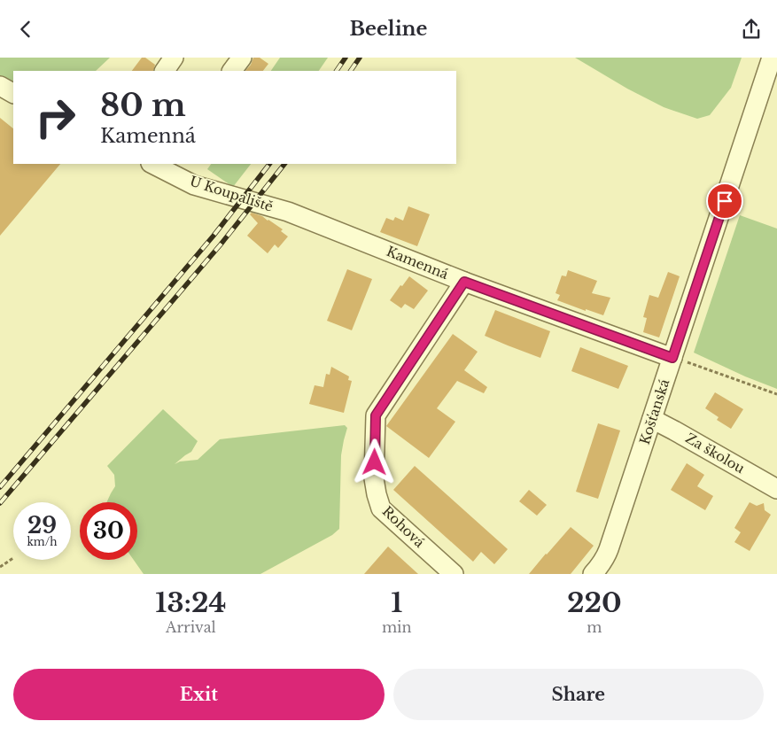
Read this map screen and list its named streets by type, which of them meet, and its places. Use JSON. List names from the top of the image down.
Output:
{
  "streets": {
    "street": [
      "U Koupaliště",
      "Kamenná",
      "Košťanská",
      "Za školou",
      "Rohová"
    ]
  },
  "crossings": [
    ["U Koupaliště", "Kamenná"],
    ["Kamenná", "Košťanská"],
    ["Kamenná", "Rohová"],
    ["Košťanská", "Za školou"]
  ],
  "page": {
    "header": "Beeline",
    "turn": ["80 m", "Kamenná"],
    "speed": "29 km/h",
    "limit": "30",
    "eta": [
      "13:24",
      "Arrival",
      "1",
      "min",
      "220",
      "m"
    ],
    "buttons": ["Exit", "Share"]
  }
}
